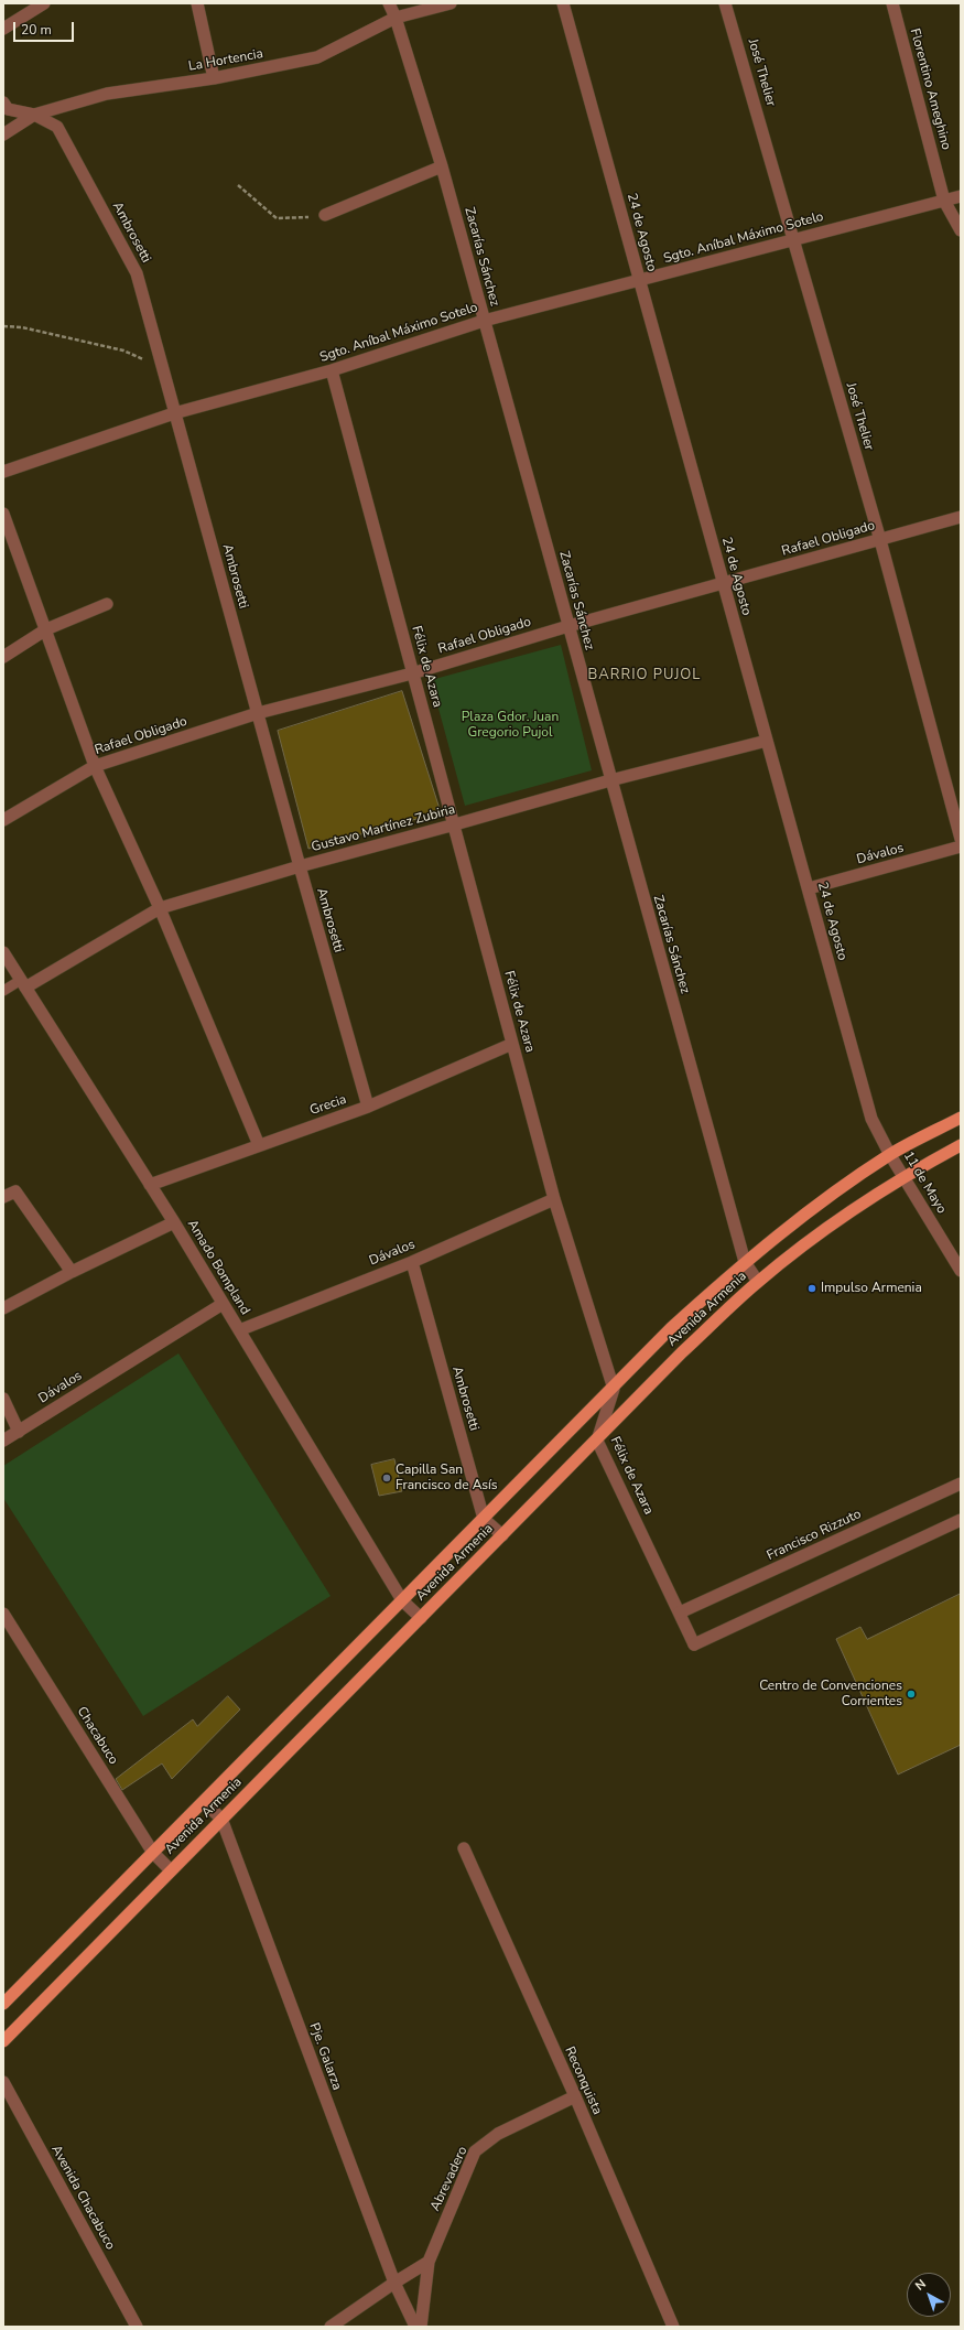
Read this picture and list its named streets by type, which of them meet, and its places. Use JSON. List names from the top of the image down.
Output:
{
  "streets": {
    "main road": ["Avenida Armenia"],
    "street": [
      "La Hortencia",
      "José Thelier",
      "Florentino Ameghino",
      "Ambrosetti",
      "24 de Agosto",
      "Sgto. Aníbal Máximo Sotelo",
      "Zacarías Sánchez",
      "Rafael Obligado",
      "Félix de Azara",
      "Gustavo Martínez Zubiria",
      "Dávalos",
      "Grecia",
      "11 de Mayo",
      "Amado Bompland",
      "Francisco Rizzuto",
      "Chacabuco",
      "Pje. Galarza",
      "Reconquista",
      "Abrevadero",
      "Avenida Chacabuco"
    ]
  },
  "crossings": [
    ["La Hortencia", "Ambrosetti"],
    ["La Hortencia", "Zacarías Sánchez"],
    ["José Thelier", "Sgto. Aníbal Máximo Sotelo"],
    ["José Thelier", "Rafael Obligado"],
    ["Florentino Ameghino", "Sgto. Aníbal Máximo Sotelo"],
    ["Ambrosetti", "Sgto. Aníbal Máximo Sotelo"],
    ["Ambrosetti", "Rafael Obligado"],
    ["Ambrosetti", "Gustavo Martínez Zubiria"],
    ["Ambrosetti", "Dávalos"],
    ["Ambrosetti", "Grecia"],
    ["Ambrosetti", "Avenida Armenia"],
    ["24 de Agosto", "Sgto. Aníbal Máximo Sotelo"],
    ["24 de Agosto", "Rafael Obligado"],
    ["24 de Agosto", "Gustavo Martínez Zubiria"],
    ["24 de Agosto", "Dávalos"],
    ["24 de Agosto", "11 de Mayo"],
    ["24 de Agosto", "Avenida Armenia"],
    ["Sgto. Aníbal Máximo Sotelo", "Zacarías Sánchez"],
    ["Sgto. Aníbal Máximo Sotelo", "Félix de Azara"],
    ["Zacarías Sánchez", "Rafael Obligado"],
    ["Zacarías Sánchez", "Gustavo Martínez Zubiria"],
    ["Zacarías Sánchez", "Avenida Armenia"],
    ["Rafael Obligado", "Félix de Azara"],
    ["Félix de Azara", "Gustavo Martínez Zubiria"],
    ["Félix de Azara", "Dávalos"],
    ["Félix de Azara", "Grecia"],
    ["Félix de Azara", "Avenida Armenia"],
    ["Félix de Azara", "Francisco Rizzuto"],
    ["Gustavo Martínez Zubiria", "Amado Bompland"],
    ["Dávalos", "Amado Bompland"],
    ["Grecia", "Amado Bompland"],
    ["11 de Mayo", "Avenida Armenia"],
    ["Amado Bompland", "Avenida Armenia"],
    ["Avenida Armenia", "Chacabuco"],
    ["Avenida Armenia", "Pje. Galarza"],
    ["Reconquista", "Abrevadero"]
  ],
  "districts": ["BARRIO PUJOL"],
  "parks": ["Plaza Gdor. Juan Gregorio Pujol"],
  "places": ["Impulso Armenia", "Capilla San Francisco de Asís", "Centro de Convenciones Corrientes"],
  "scale_bar": "20 m",
  "north": "top left"
}
